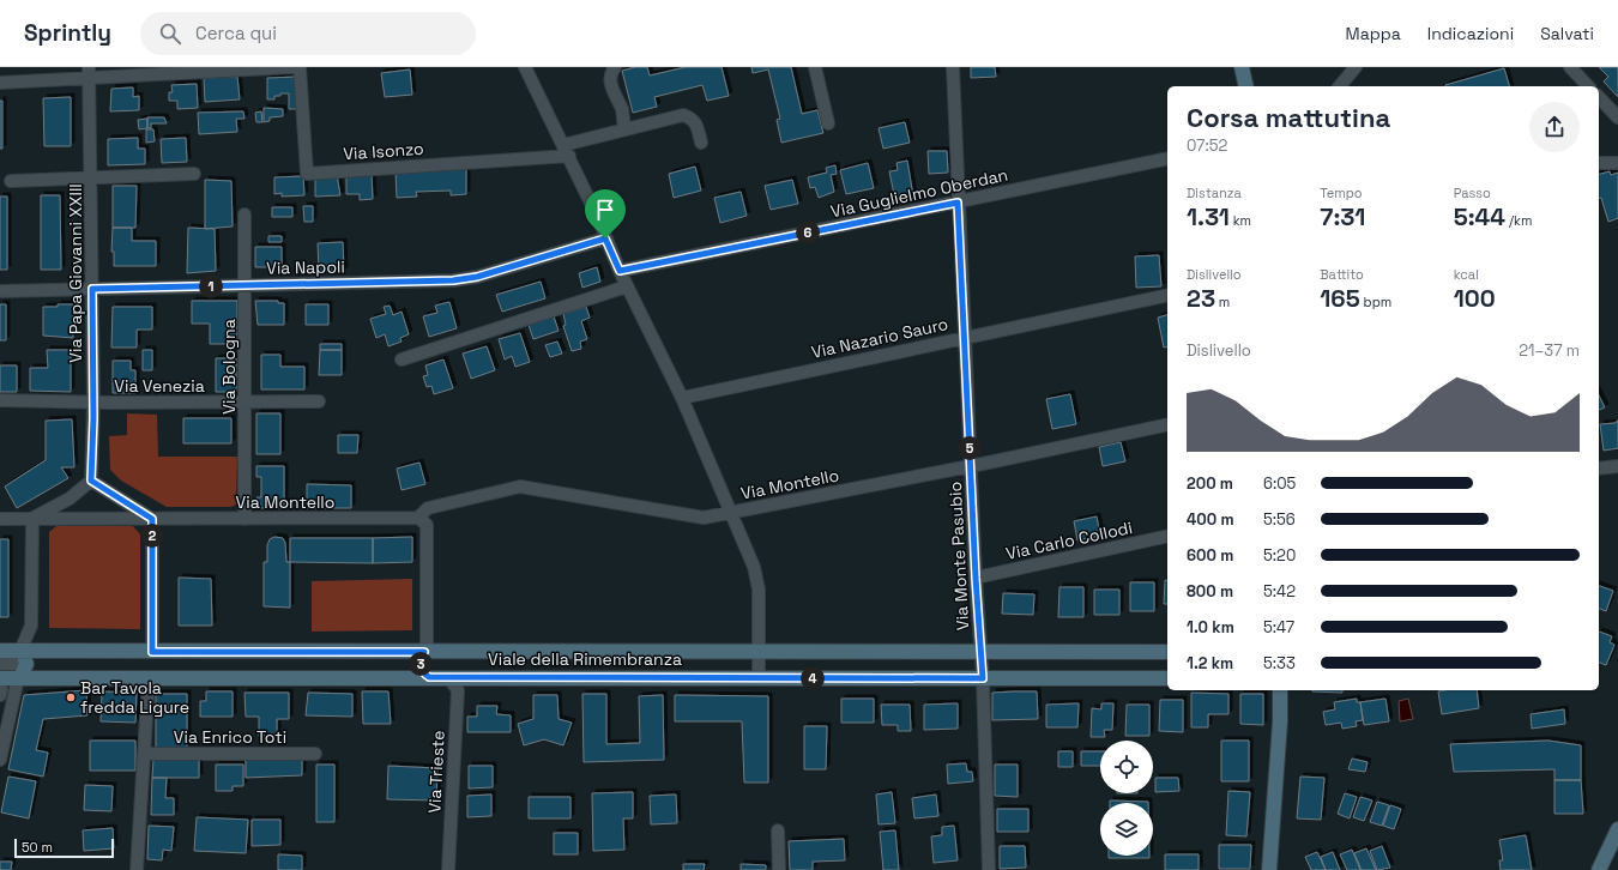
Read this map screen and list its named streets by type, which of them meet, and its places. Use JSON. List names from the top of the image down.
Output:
{
  "streets": {
    "street": [
      "Via Isonzo",
      "Via Guglielmo Oberdan",
      "Via Napoli",
      "Via Papa Giovanni XXIII",
      "Via Nazario Sauro",
      "Via Bologna",
      "Via Venezia",
      "Via Montello",
      "Via Carlo Collodi",
      "Via Monte Pasubio",
      "Viale della Rimembranza",
      "Via Enrico Toti",
      "Via Trieste"
    ]
  },
  "crossings": [
    ["Via Guglielmo Oberdan", "Via Monte Pasubio"],
    ["Via Napoli", "Via Papa Giovanni XXIII"],
    ["Via Napoli", "Via Bologna"],
    ["Via Papa Giovanni XXIII", "Via Venezia"],
    ["Via Nazario Sauro", "Via Monte Pasubio"],
    ["Via Bologna", "Via Venezia"],
    ["Via Bologna", "Via Montello"],
    ["Via Montello", "Via Monte Pasubio"],
    ["Via Carlo Collodi", "Via Monte Pasubio"],
    ["Via Monte Pasubio", "Viale della Rimembranza"],
    ["Viale della Rimembranza", "Via Trieste"]
  ],
  "places": ["Bar Tavola fredda Ligure"],
  "scale_bar": "50 m",
  "page": {
    "header": "Sprintly",
    "search": "Cerca qui",
    "nav": ["Mappa", "Indicazioni", "Salvati"],
    "heading": ["Corsa mattutina", "07:52"],
    "stats": [
      ["Distanza", "1.31 km"],
      ["Tempo", "7:31"],
      ["Passo", "5:44 /km"],
      ["Dislivello", "23 m"],
      ["Battito", "165 bpm"],
      ["kcal", "100"]
    ],
    "pins": [
      "6",
      "1",
      "5",
      "2",
      "3",
      "4"
    ],
    "chart": ["Dislivello", "21–37 m"],
    "list": [
      {
        "name": "200 m",
        "note": "6:05"
      },
      {
        "name": "400 m",
        "note": "5:56"
      },
      {
        "name": "600 m",
        "note": "5:20"
      },
      {
        "name": "800 m",
        "note": "5:42"
      },
      {
        "name": "1.0 km",
        "note": "5:47"
      },
      {
        "name": "1.2 km",
        "note": "5:33"
      }
    ],
    "scale": "50 m"
  }
}
